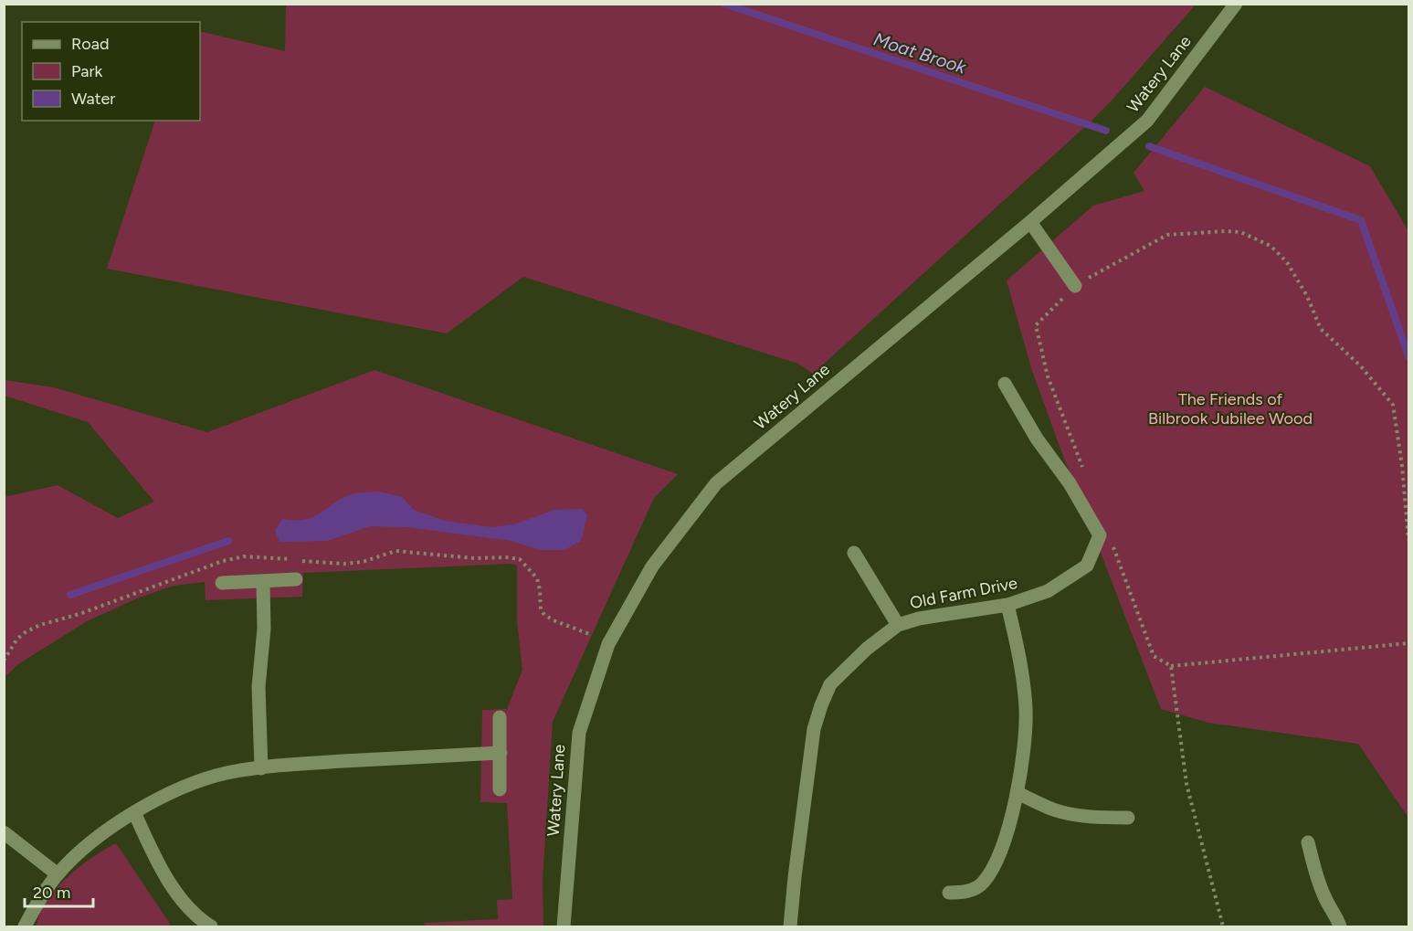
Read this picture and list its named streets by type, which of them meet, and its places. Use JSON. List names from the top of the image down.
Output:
{
  "streets": {
    "street": ["Watery Lane", "Old Farm Drive"]
  },
  "water": ["Moat Brook"],
  "parks": ["The Friends of Bilbrook Jubilee Wood"],
  "legend": ["Road", "Park", "Water"],
  "scale_bar": "20 m"
}
